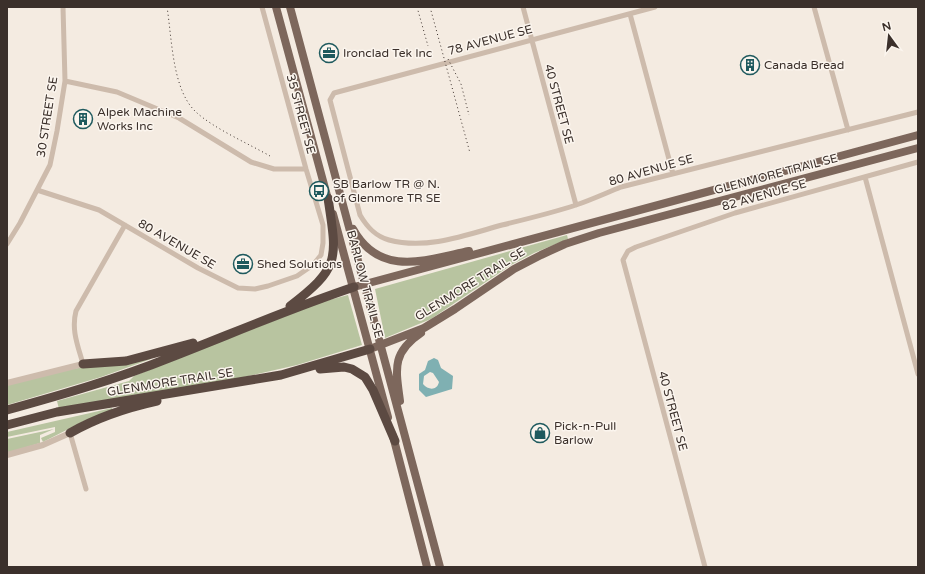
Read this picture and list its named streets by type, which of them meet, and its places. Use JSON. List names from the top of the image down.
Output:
{
  "streets": {
    "highway": ["GLENMORE TRAIL SE"],
    "main road": ["BARLOW TRAIL SE"],
    "street": [
      "78 AVENUE SE",
      "40 STREET SE",
      "35 STREET SE",
      "30 STREET SE",
      "80 AVENUE SE",
      "82 AVENUE SE"
    ]
  },
  "crossings": [
    ["78 AVENUE SE", "40 STREET SE"],
    ["78 AVENUE SE", "80 AVENUE SE"],
    ["40 STREET SE", "80 AVENUE SE"],
    ["40 STREET SE", "82 AVENUE SE"],
    ["35 STREET SE", "80 AVENUE SE"],
    ["30 STREET SE", "80 AVENUE SE"],
    ["GLENMORE TRAIL SE", "BARLOW TRAIL SE"]
  ],
  "places": {
    "office": ["Ironclad Tek Inc", "Shed Solutions"],
    "building": ["Canada Bread", "Alpek Machine Works Inc"],
    "bus stop": ["SB Barlow TR @ N. of Glenmore TR SE"],
    "shop": ["Pick-n-Pull Barlow"]
  },
  "north": "top"
}
